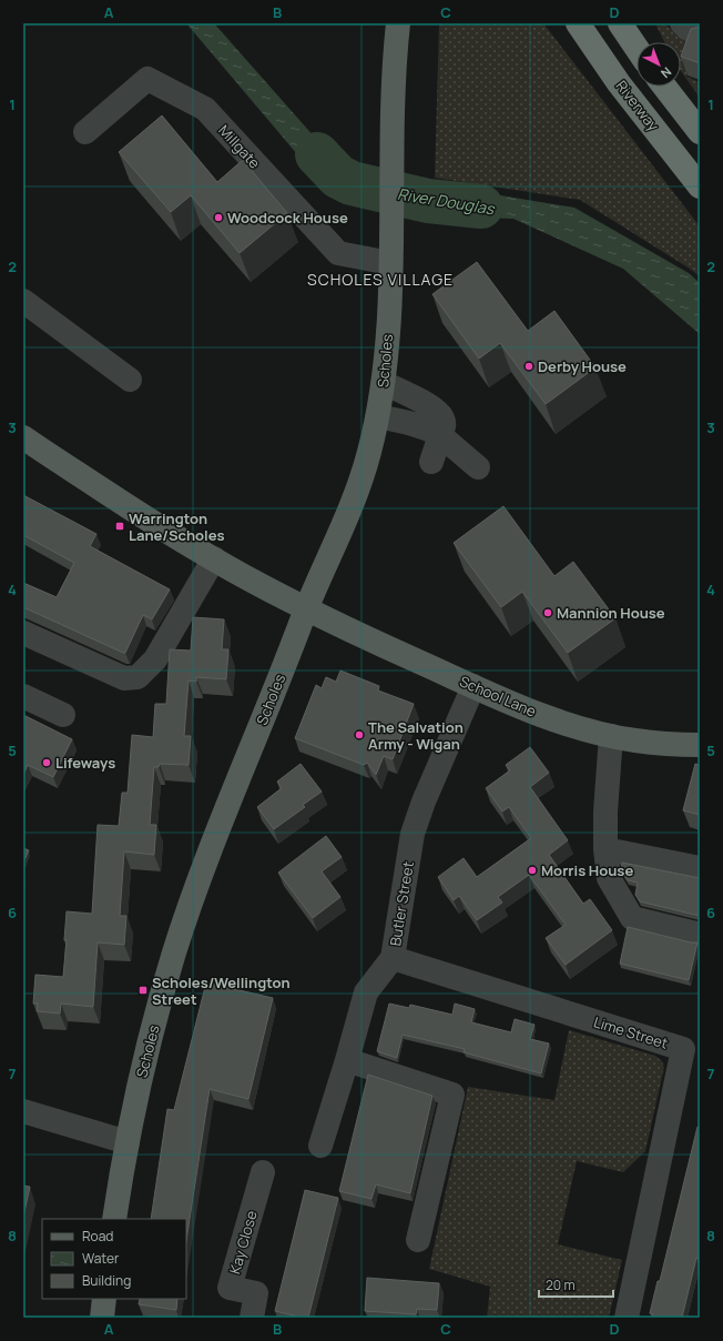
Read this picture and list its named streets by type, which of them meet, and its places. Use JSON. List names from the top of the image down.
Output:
{
  "streets": {
    "highway": ["Riverway"],
    "main road": ["Scholes", "School Lane"],
    "street": [
      "Millgate",
      "Butler Street",
      "Lime Street",
      "Kay Close"
    ]
  },
  "crossings": [
    ["Millgate", "Scholes"],
    ["Scholes", "School Lane"],
    ["School Lane", "Butler Street"],
    ["Butler Street", "Lime Street"]
  ],
  "districts": ["SCHOLES VILLAGE"],
  "water": ["River Douglas"],
  "places": {
    "other": [
      "Woodcock House",
      "Derby House",
      "Mannion House",
      "The Salvation Army - Wigan",
      "Lifeways",
      "Morris House"
    ],
    "transit": ["Warrington Lane/Scholes", "Scholes/Wellington Street"]
  },
  "legend": ["Road", "Water", "Building"],
  "scale_bar": "20 m",
  "north": "bottom right",
  "grid": {
    "columns": [
      "A",
      "B",
      "C",
      "D"
    ],
    "rows": [
      "1",
      "2",
      "3",
      "4",
      "5",
      "6",
      "7",
      "8"
    ]
  }
}
